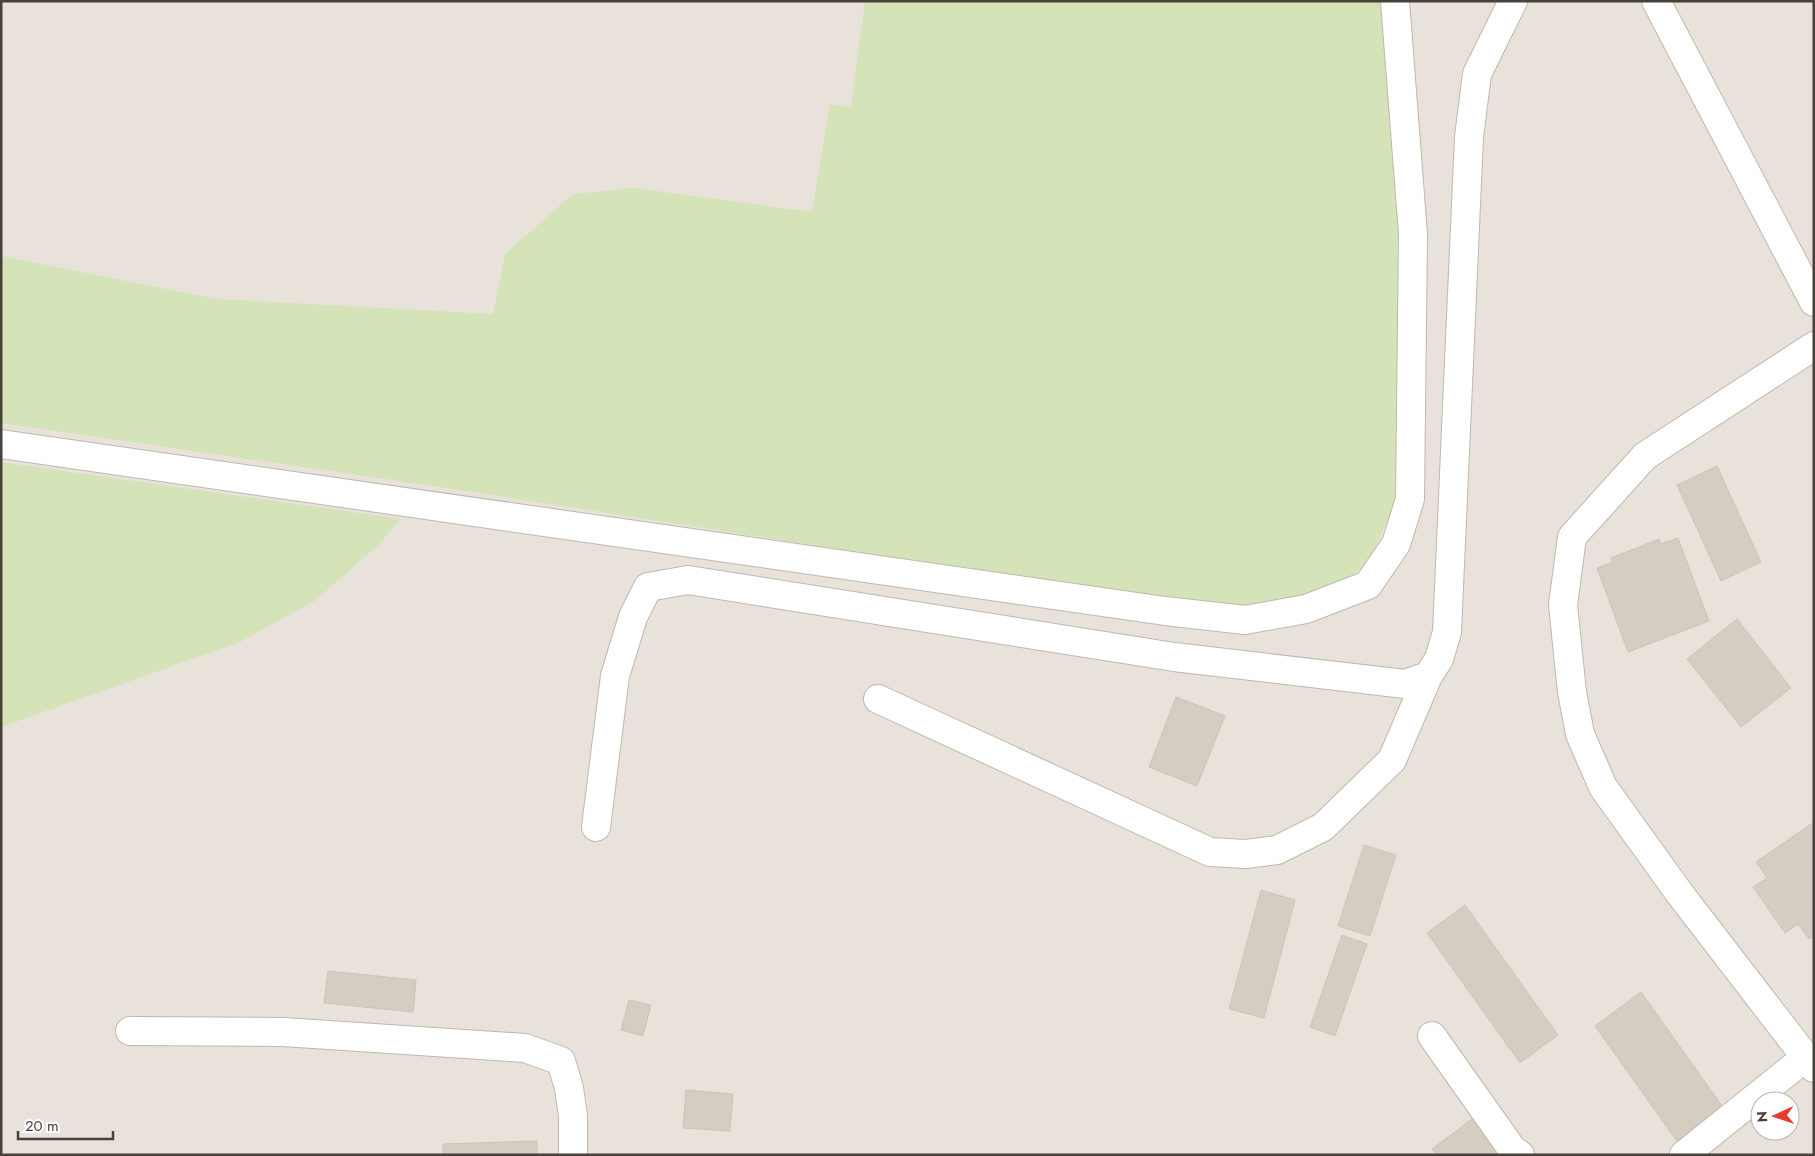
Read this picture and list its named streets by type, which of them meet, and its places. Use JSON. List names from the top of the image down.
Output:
{
  "scale_bar": "20 m",
  "north": "left"
}
